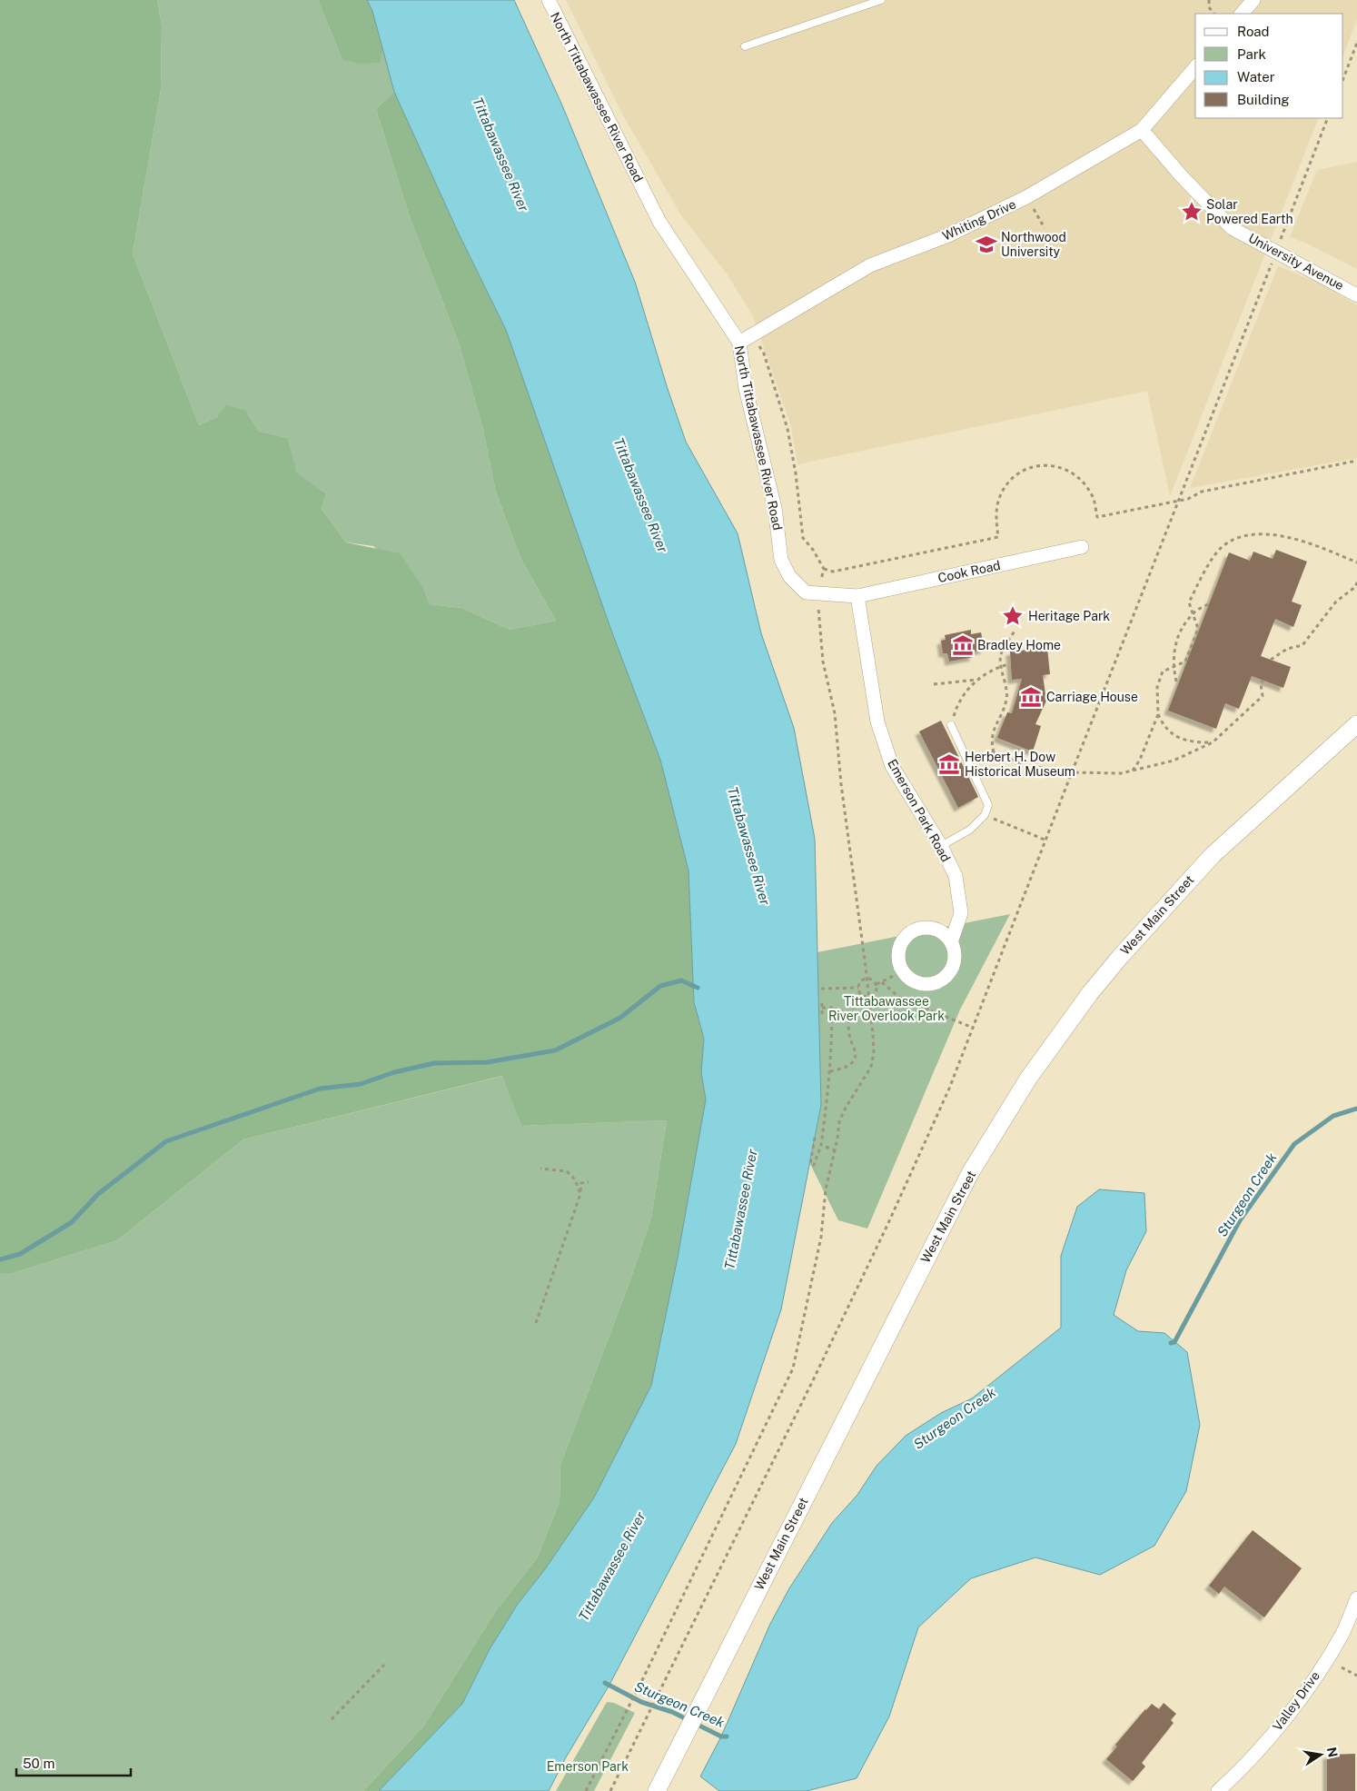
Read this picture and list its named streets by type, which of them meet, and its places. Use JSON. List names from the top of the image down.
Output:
{
  "streets": {
    "street": [
      "North Tittabawassee River Road",
      "Whiting Drive",
      "University Avenue",
      "Cook Road",
      "Emerson Park Road",
      "West Main Street",
      "Valley Drive"
    ]
  },
  "crossings": [
    ["North Tittabawassee River Road", "Whiting Drive"],
    ["North Tittabawassee River Road", "Cook Road"],
    ["North Tittabawassee River Road", "Emerson Park Road"],
    ["Whiting Drive", "University Avenue"],
    ["Cook Road", "Emerson Park Road"]
  ],
  "water": ["Tittabawassee River", "Sturgeon Creek"],
  "parks": ["Tittabawassee River Overlook Park", "Emerson Park"],
  "places": {
    "place": ["Solar Powered Earth", "Heritage Park"],
    "school or university": ["Northwood University"],
    "museum": ["Bradley Home", "Carriage House", "Herbert H. Dow Historical Museum"]
  },
  "legend": [
    "Road",
    "Park",
    "Water",
    "Building"
  ],
  "scale_bar": "50 m",
  "north": "right"
}
